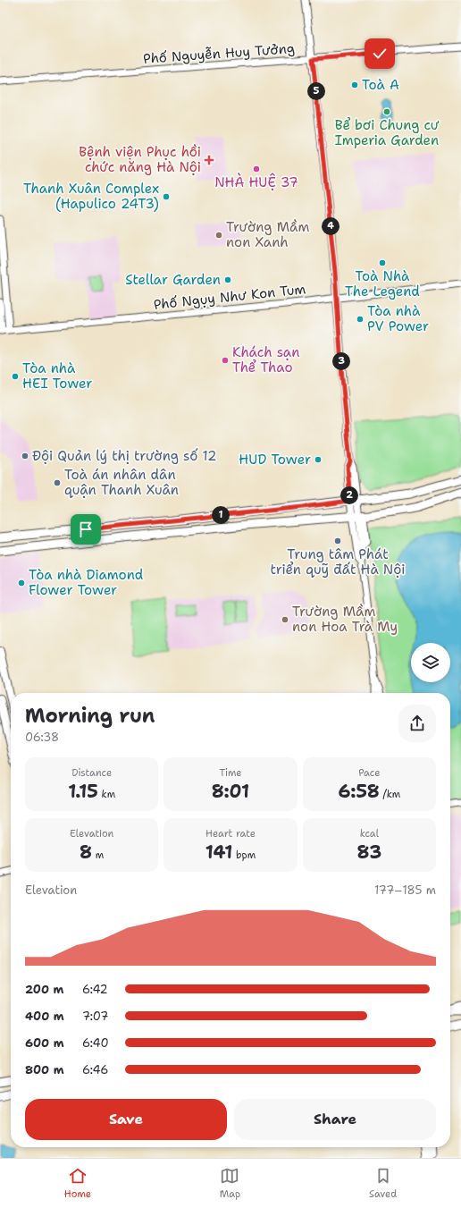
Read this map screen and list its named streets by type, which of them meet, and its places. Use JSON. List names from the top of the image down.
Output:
{
  "streets": {
    "street": ["Phố Nguyễn Huy Tưởng", "Phố Ngụy Như Kon Tum"]
  },
  "places": {
    "other": [
      "Toà A",
      "Bể bơi Chung cư Imperia Garden",
      "NHÀ HUỆ 37",
      "Thanh Xuân Complex (Hapulico 24T3)",
      "Trường Mầm non Xanh",
      "Toà Nhà The Legend",
      "Stellar Garden",
      "Tòa nhà PV Power",
      "Khách sạn Thể Thao",
      "Tòa nhà HEI Tower",
      "Đội Quản lý thị trường số 12",
      "HUD Tower",
      "Toà án nhân dân quận Thanh Xuân",
      "Trung tâm Phát triển quỹ đất Hà Nội",
      "Tòa nhà Diamond Flower Tower",
      "Trường Mầm non Hoa Trà My"
    ],
    "health": ["Bệnh viện Phục hồi chức năng Hà Nội"]
  },
  "page": {
    "pins": [
      "5",
      "4",
      "3",
      "2",
      "1"
    ],
    "heading": ["Morning run", "06:38"],
    "stats": [
      ["Distance", "1.15 km"],
      ["Time", "8:01"],
      ["Pace", "6:58 /km"],
      ["Elevation", "8 m"],
      ["Heart rate", "141 bpm"],
      ["kcal", "83"]
    ],
    "chart": ["Elevation", "177–185 m"],
    "list": [
      {
        "name": "200 m",
        "note": "6:42"
      },
      {
        "name": "400 m",
        "note": "7:07"
      },
      {
        "name": "600 m",
        "note": "6:40"
      },
      {
        "name": "800 m",
        "note": "6:46"
      }
    ],
    "buttons": ["Save", "Share"],
    "tabs": ["Home", "Map", "Saved"]
  }
}
